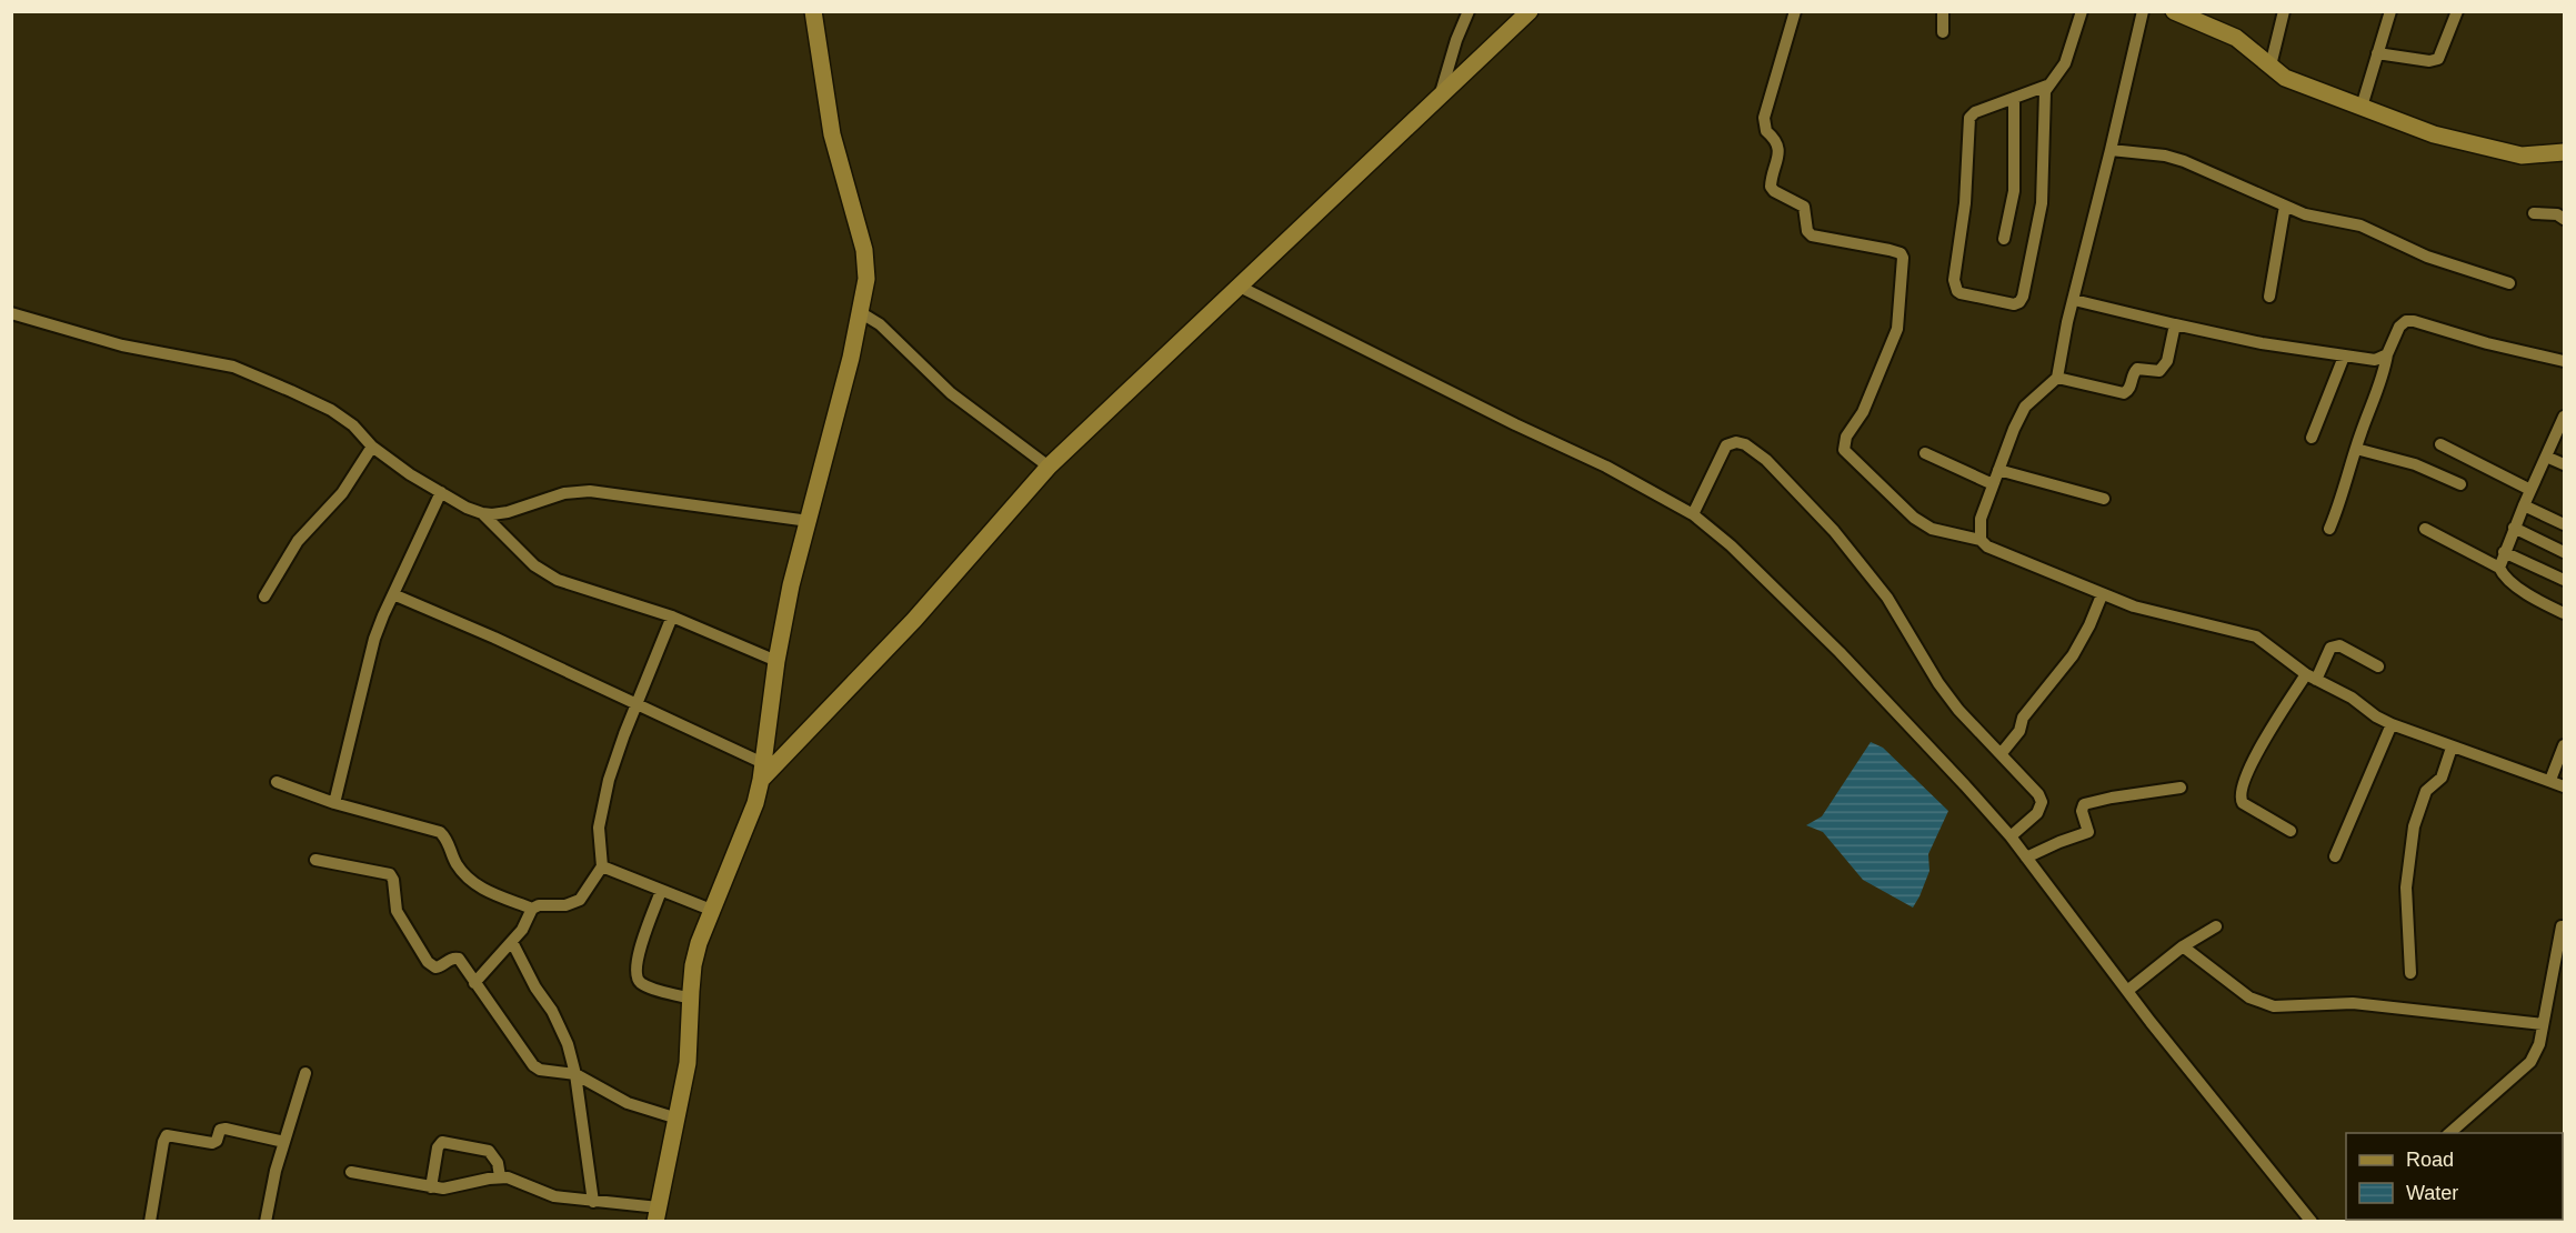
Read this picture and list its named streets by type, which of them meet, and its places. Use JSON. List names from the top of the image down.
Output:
{
  "legend": ["Road", "Water"]
}
